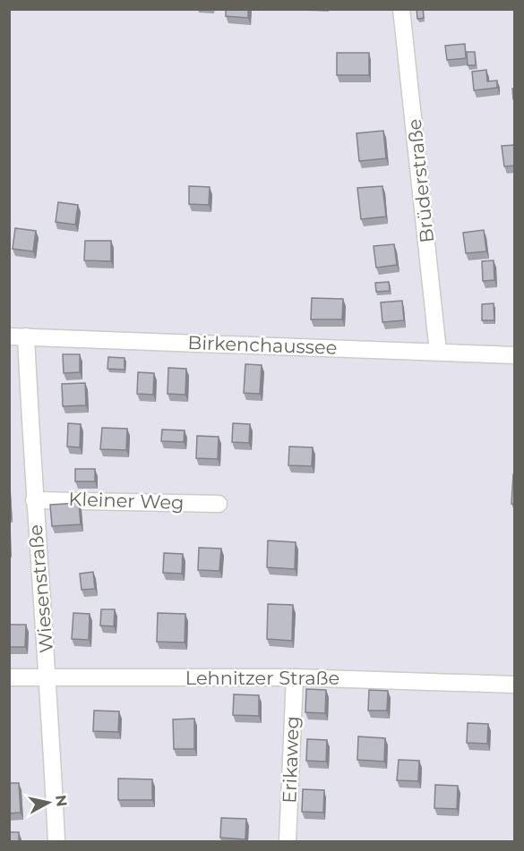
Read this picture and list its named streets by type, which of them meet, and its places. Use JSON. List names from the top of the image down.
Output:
{
  "streets": {
    "street": [
      "Brüderstraße",
      "Birkenchaussee",
      "Kleiner Weg",
      "Wiesenstraße",
      "Lehnitzer Straße",
      "Erikaweg"
    ]
  },
  "crossings": [
    ["Brüderstraße", "Birkenchaussee"],
    ["Birkenchaussee", "Wiesenstraße"],
    ["Kleiner Weg", "Wiesenstraße"],
    ["Wiesenstraße", "Lehnitzer Straße"],
    ["Lehnitzer Straße", "Erikaweg"]
  ],
  "north": "right"
}
